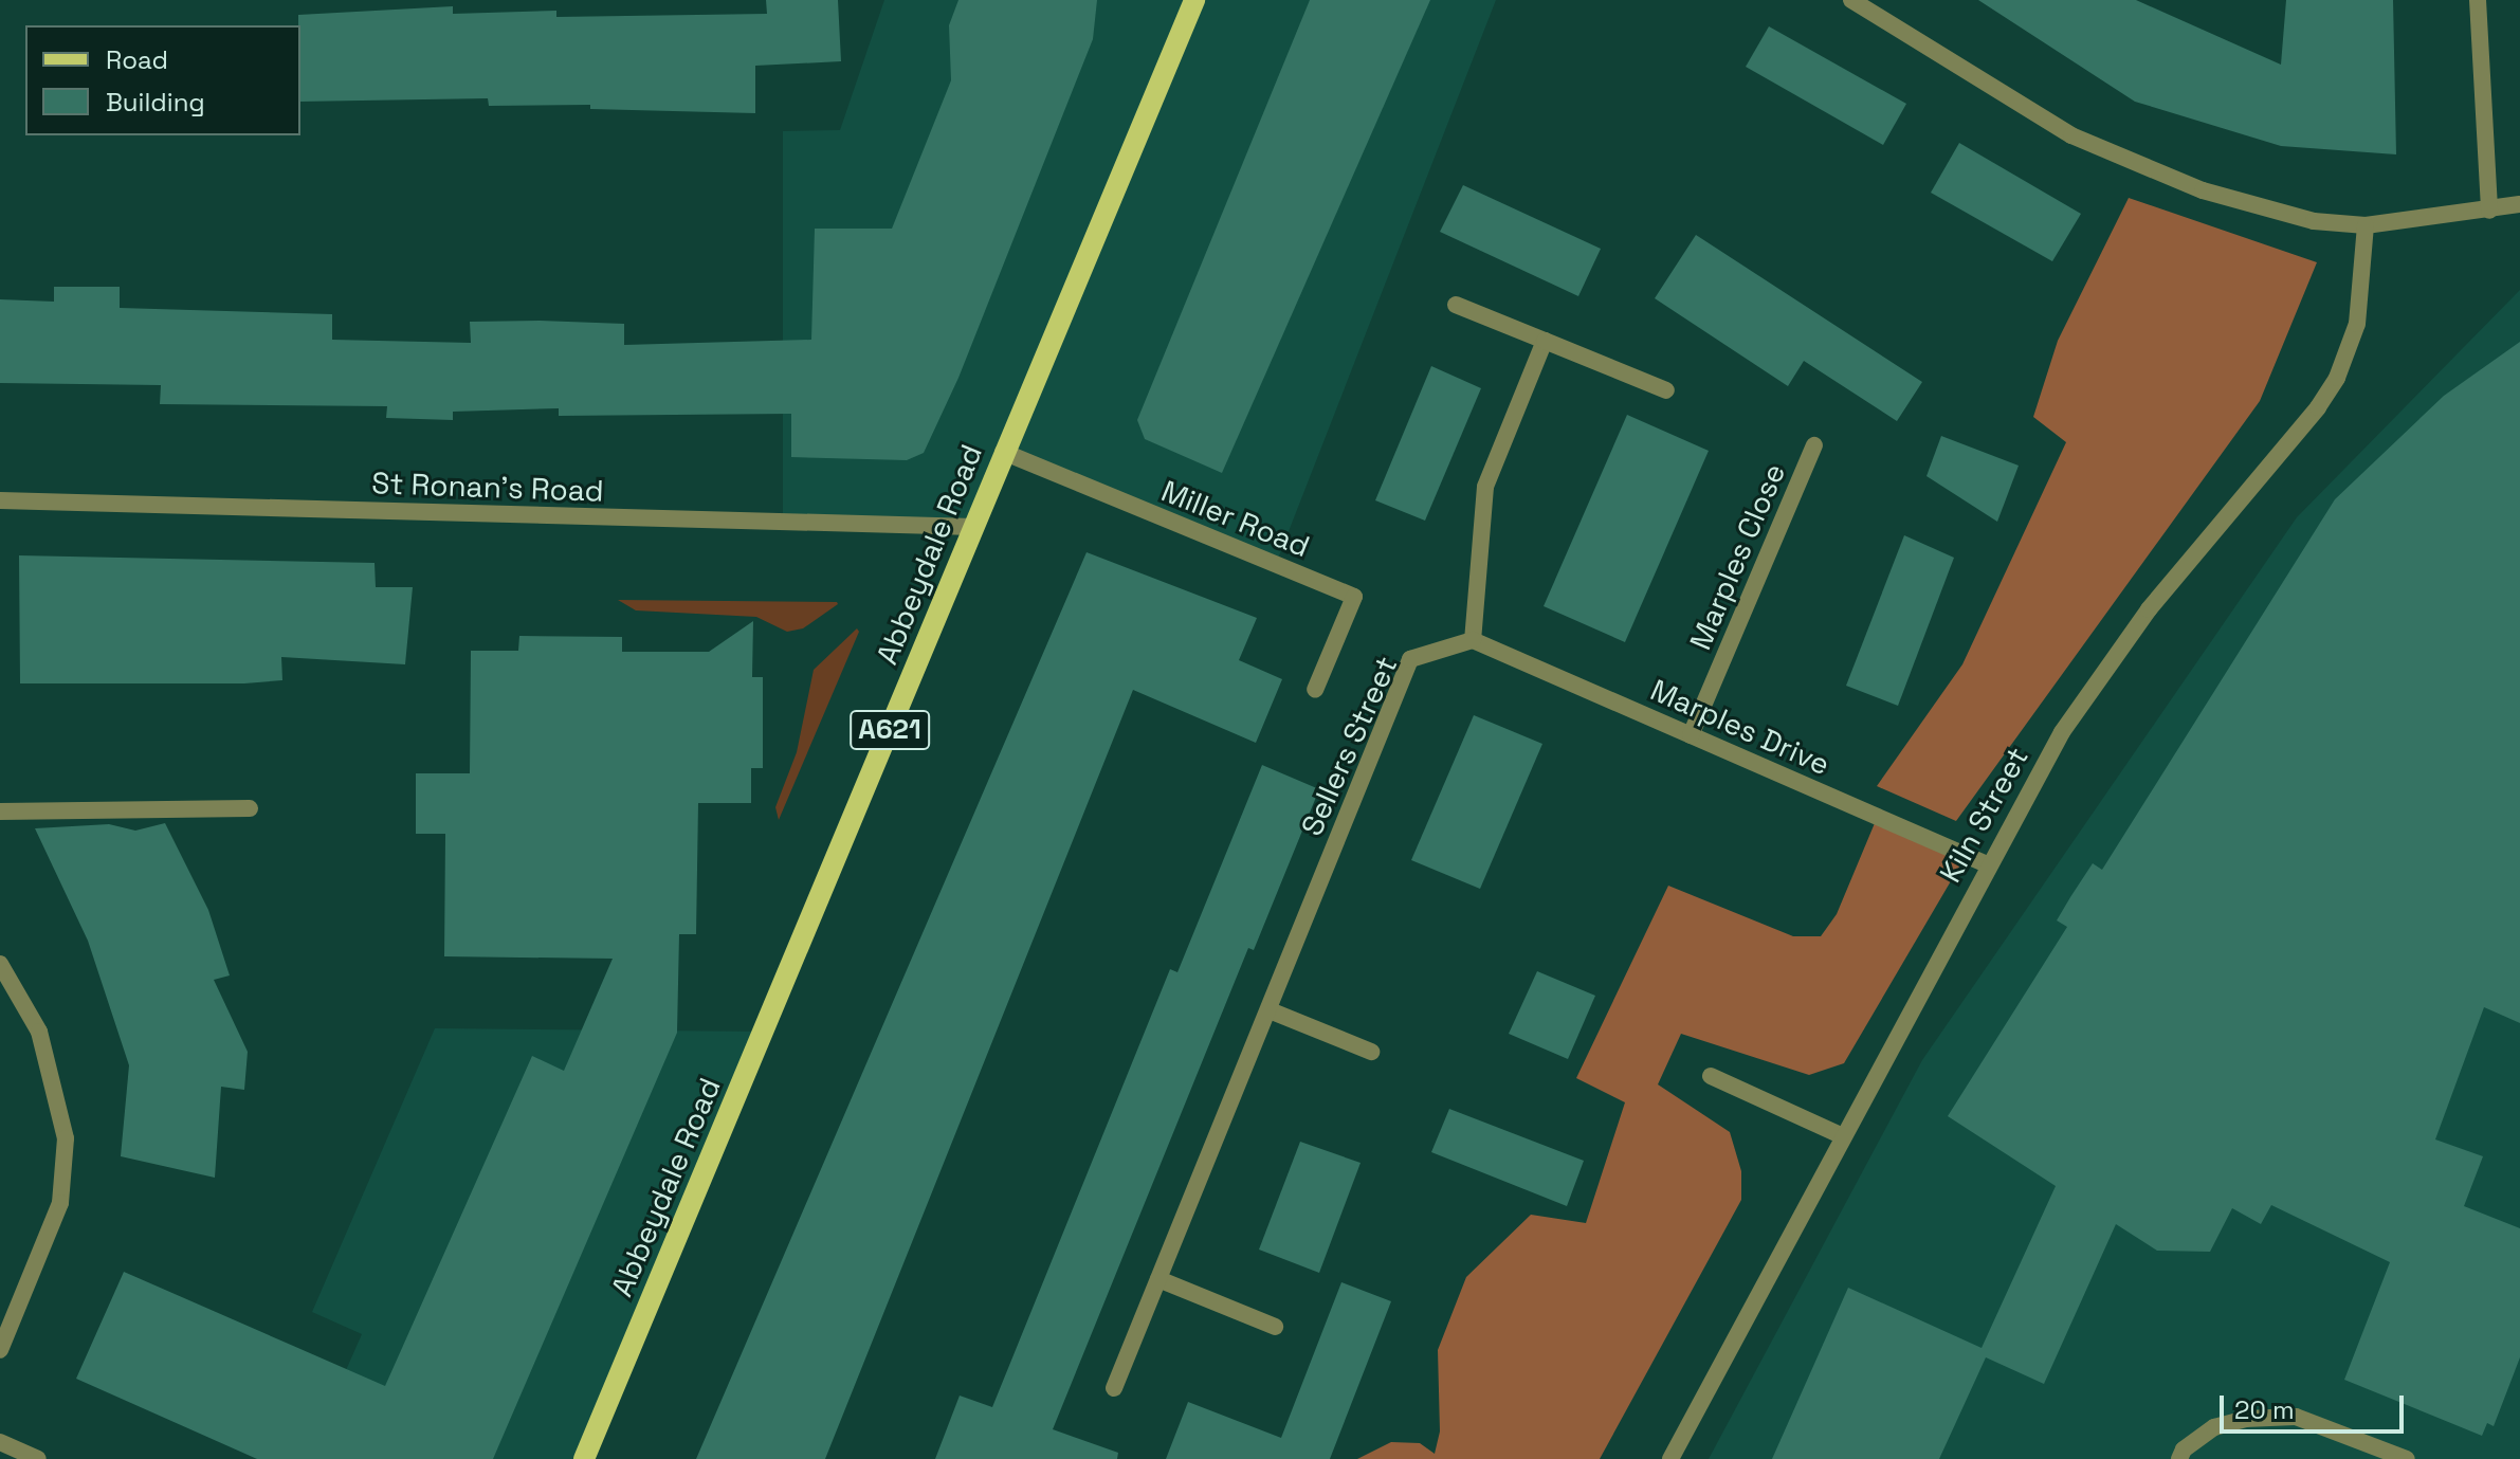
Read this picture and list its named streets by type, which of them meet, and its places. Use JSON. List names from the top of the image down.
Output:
{
  "streets": {
    "main road": ["Abbeydale Road", "A621"],
    "street": [
      "St Ronan's Road",
      "Miller Road",
      "Marples Close",
      "Marples Drive",
      "Sellers Street",
      "Kiln Street"
    ]
  },
  "crossings": [
    ["St Ronan's Road", "Abbeydale Road"],
    ["Miller Road", "Abbeydale Road"],
    ["Marples Close", "Marples Drive"],
    ["Marples Drive", "Sellers Street"],
    ["Marples Drive", "Kiln Street"]
  ],
  "legend": ["Road", "Building"],
  "scale_bar": "20 m"
}
